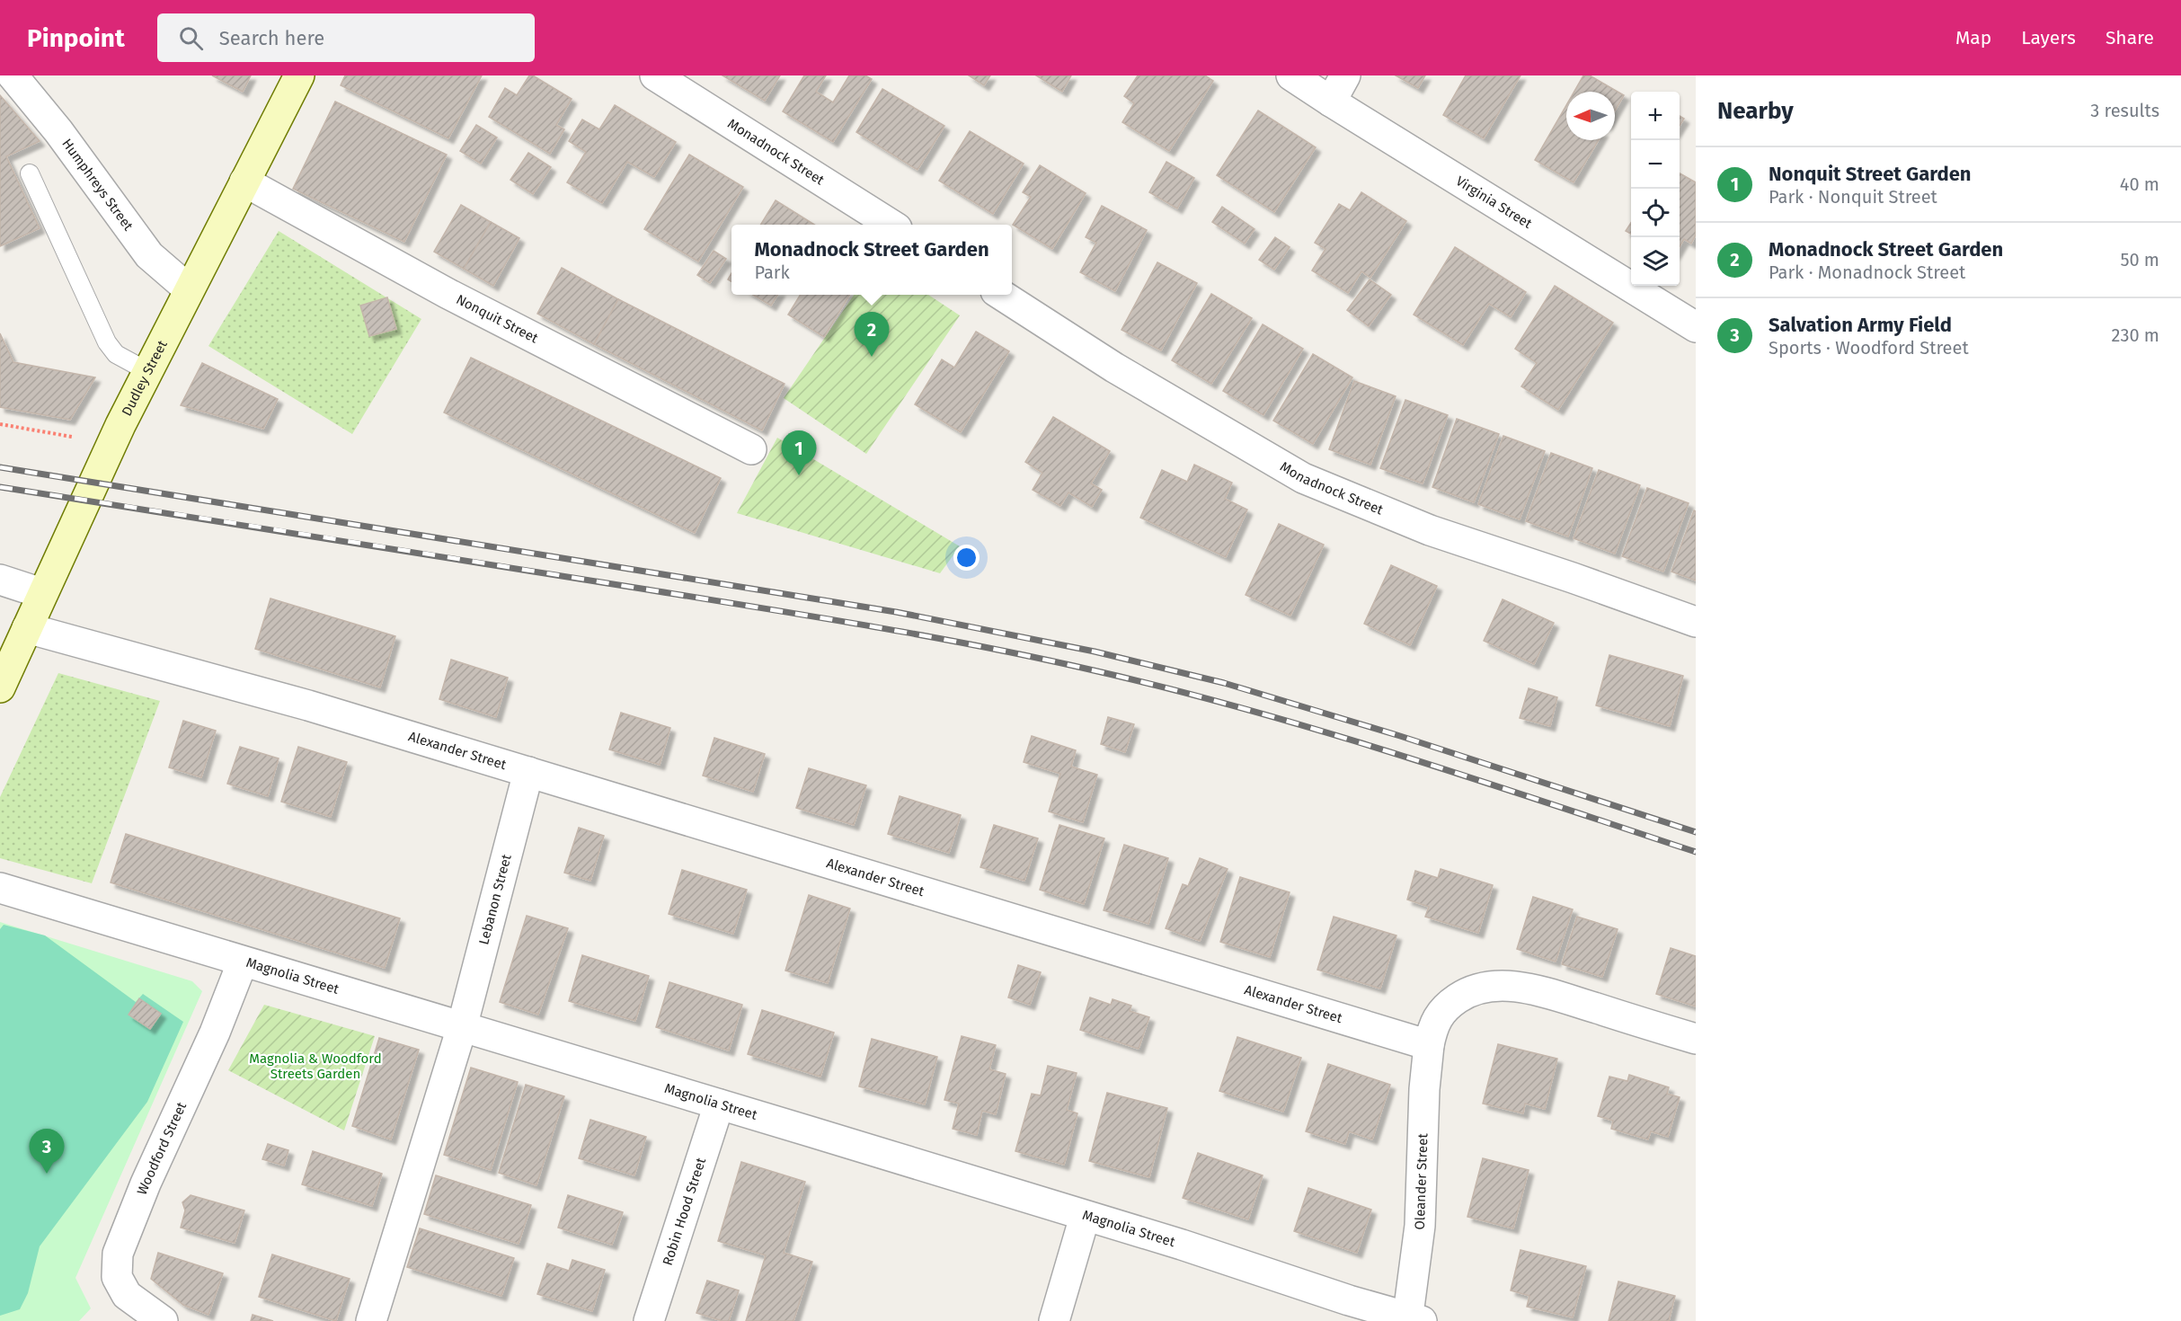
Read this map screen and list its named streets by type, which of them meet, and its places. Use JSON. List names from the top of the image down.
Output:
{
  "streets": {
    "main road": ["Dudley Street"],
    "street": [
      "Monadnock Street",
      "Humphreys Street",
      "Virginia Street",
      "Nonquit Street",
      "Alexander Street",
      "Lebanon Street",
      "Magnolia Street",
      "Woodford Street",
      "Oleander Street",
      "Robin Hood Street"
    ]
  },
  "crossings": [
    ["Humphreys Street", "Dudley Street"],
    ["Nonquit Street", "Dudley Street"],
    ["Dudley Street", "Alexander Street"],
    ["Alexander Street", "Lebanon Street"],
    ["Alexander Street", "Oleander Street"],
    ["Lebanon Street", "Magnolia Street"],
    ["Magnolia Street", "Woodford Street"],
    ["Magnolia Street", "Oleander Street"],
    ["Magnolia Street", "Robin Hood Street"]
  ],
  "parks": ["Magnolia & Woodford Streets Garden"],
  "north": "left",
  "page": {
    "header": "Pinpoint",
    "search": "Search here",
    "nav": ["Map", "Layers", "Share"],
    "heading": ["Nearby", "3 results"],
    "map_buttons": ["+", "−"],
    "list": [
      {
        "mark": "1",
        "name": "Nonquit Street Garden",
        "note": "Park · Nonquit Street",
        "value": "40 m"
      },
      {
        "mark": "2",
        "name": "Monadnock Street Garden",
        "note": "Park · Monadnock Street",
        "value": "50 m"
      },
      {
        "mark": "3",
        "name": "Salvation Army Field",
        "note": "Sports · Woodford Street",
        "value": "230 m"
      }
    ],
    "popup": ["Monadnock Street Garden", "Park"],
    "pins": ["2", "1", "3"]
  }
}
